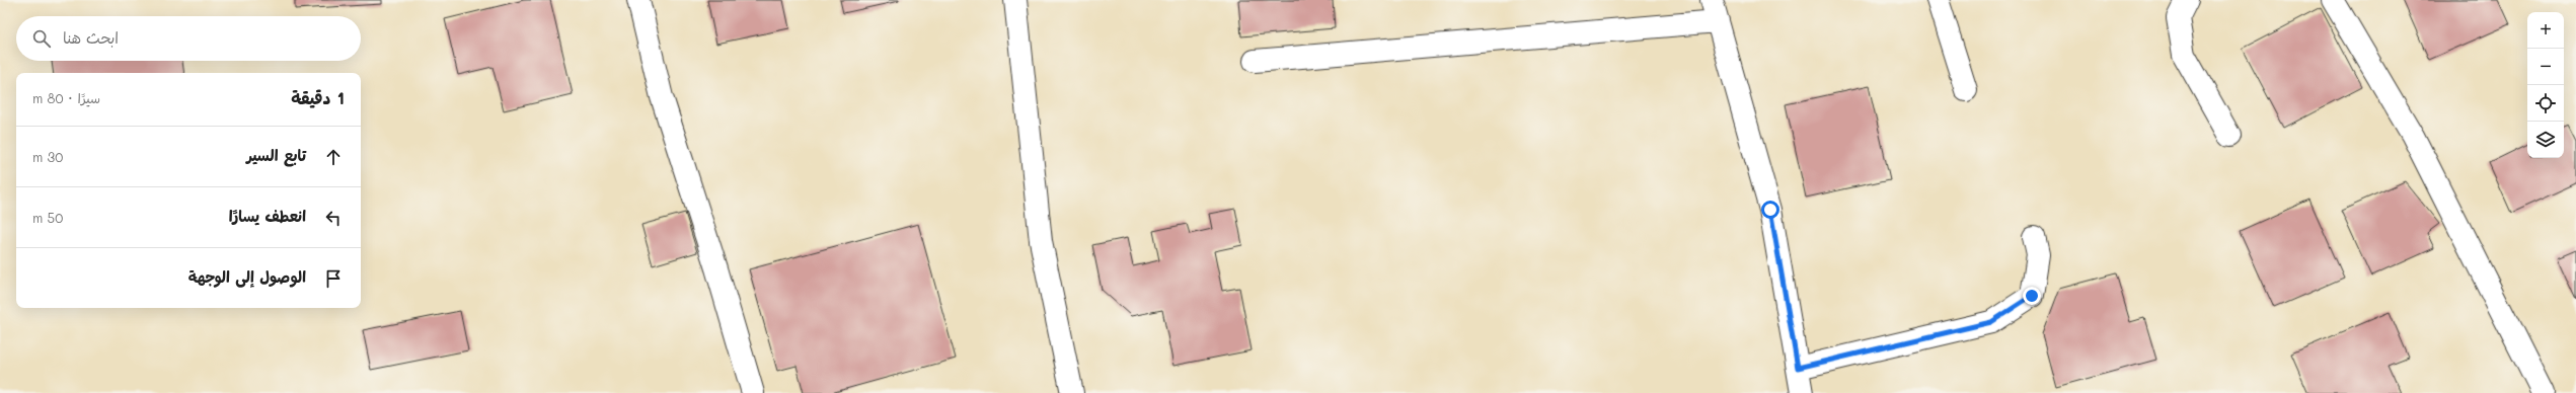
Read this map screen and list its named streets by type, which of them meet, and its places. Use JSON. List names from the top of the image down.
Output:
{
  "page": {
    "map_buttons": ["+", "−"],
    "search": "ابحث هنا",
    "heading": ["1 دقيقة", "سيرًا · 80 m"],
    "list": [
      ["تابع السير", "30 m"],
      ["انعطف يسارًا", "50 m"],
      "الوصول إلى الوجهة"
    ]
  }
}
